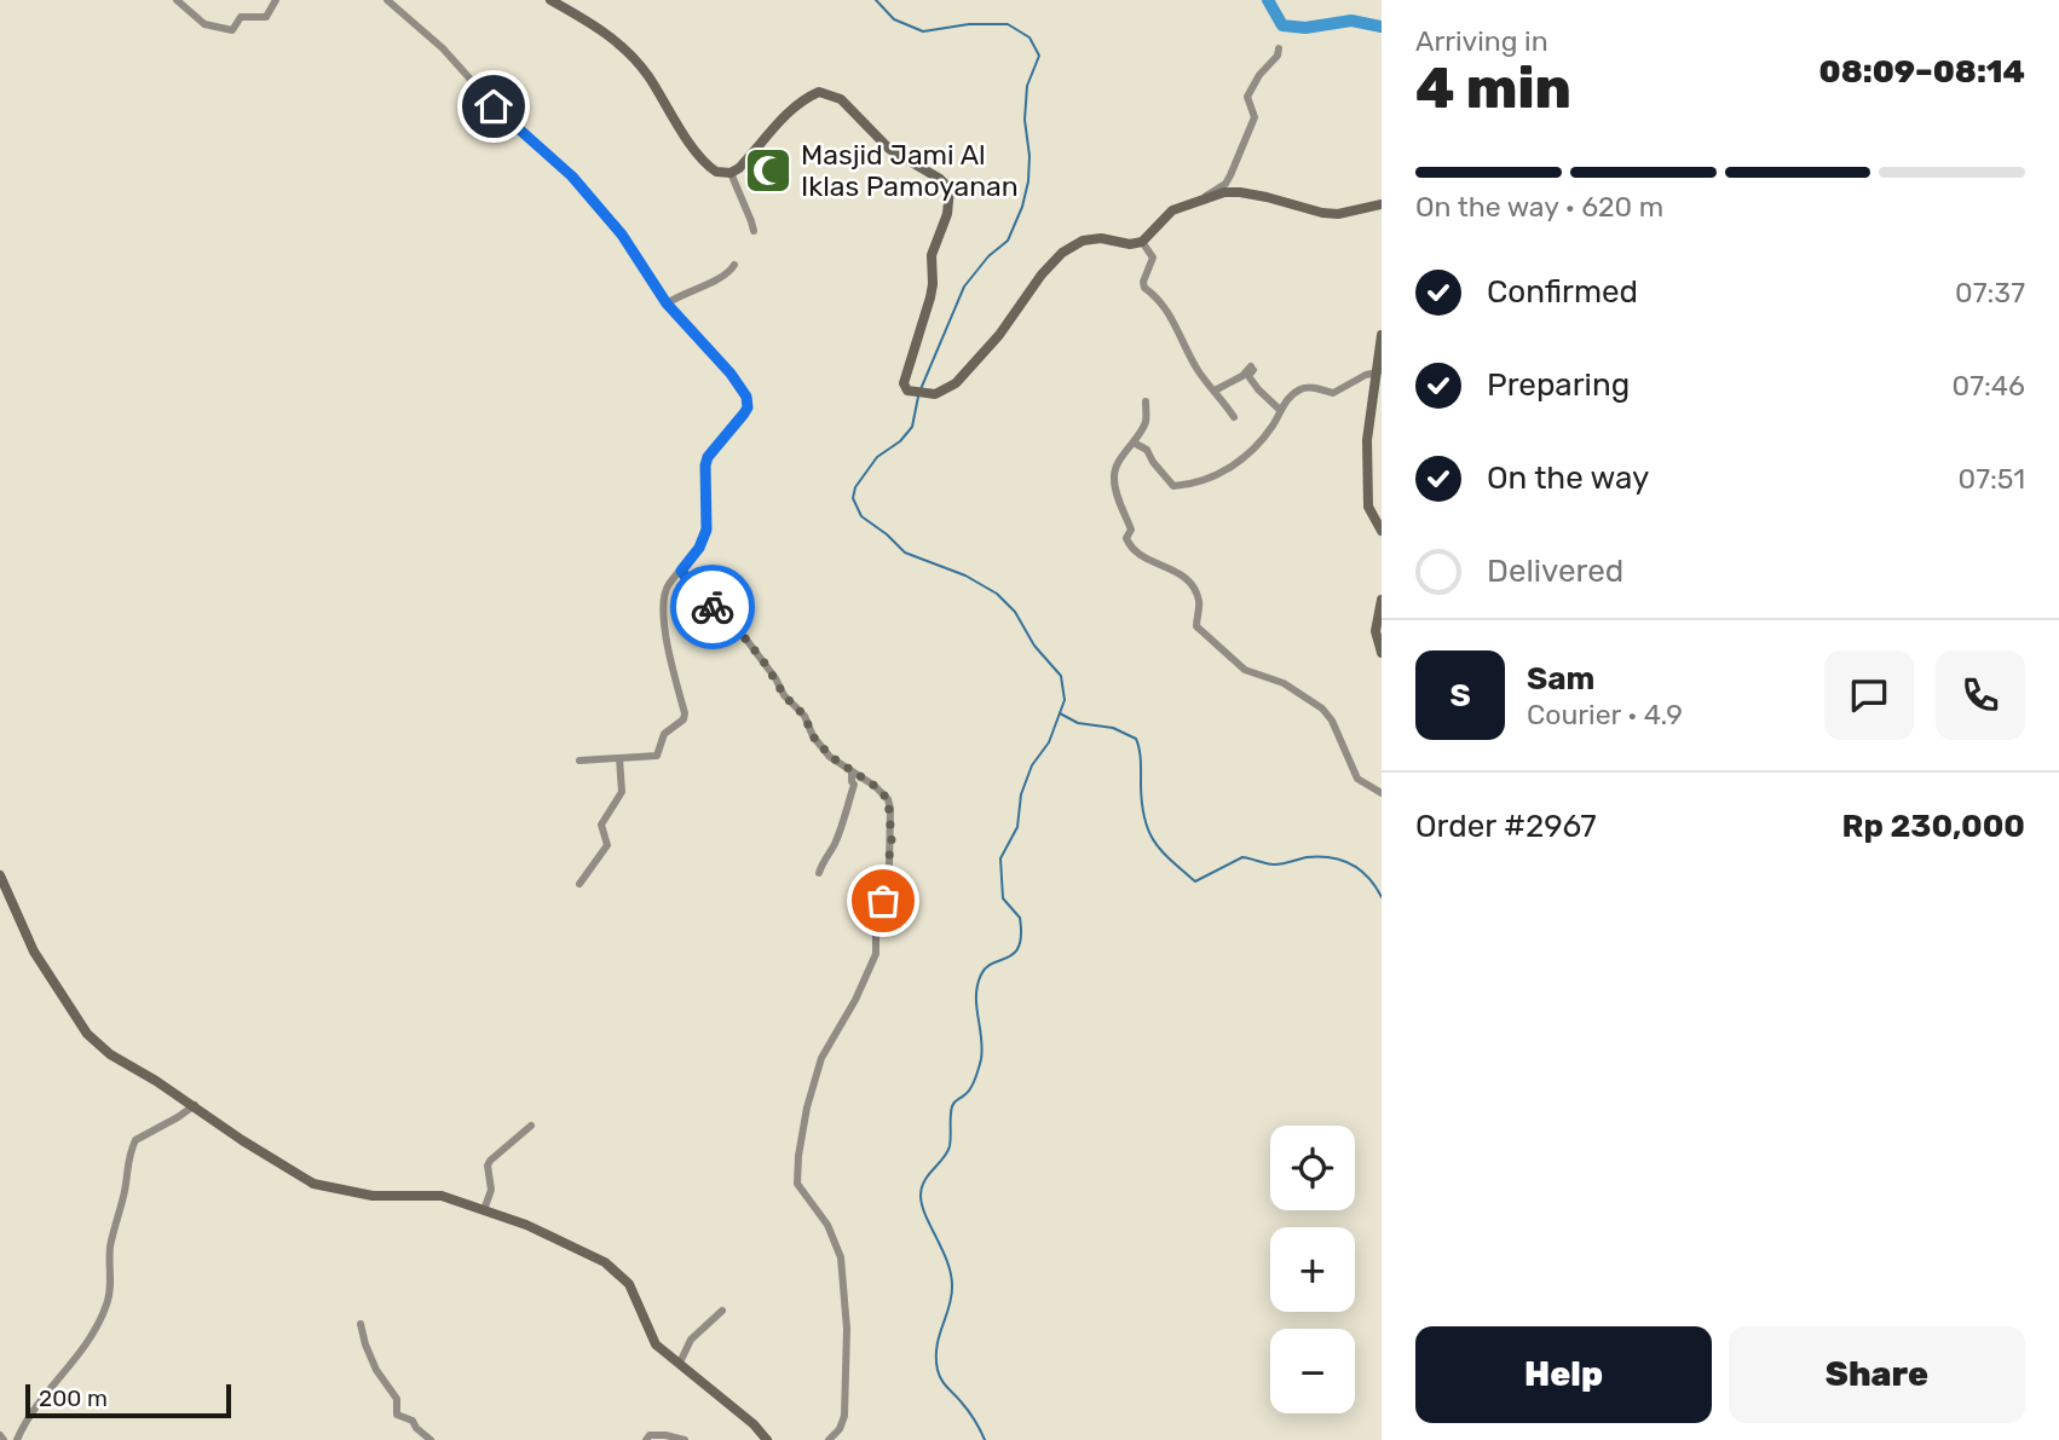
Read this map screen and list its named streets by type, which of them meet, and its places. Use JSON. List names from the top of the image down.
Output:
{
  "places": {
    "mosque": ["Masjid Jami Al Iklas Pamoyanan"]
  },
  "scale_bar": "200 m",
  "page": {
    "heading": ["4 min", "Arriving in", "08:09–08:14"],
    "panel": [
      "Sam",
      "Courier · 4.9",
      "Order #2967",
      "Rp 230,000"
    ],
    "bar": "On the way · 620 m",
    "list": [
      ["Confirmed", "07:37"],
      ["Preparing", "07:46"],
      ["On the way", "07:51"],
      "Delivered"
    ],
    "round": "S",
    "map_buttons": ["+", "−"],
    "buttons": ["Help", "Share"],
    "scale": "200 m"
  }
}
